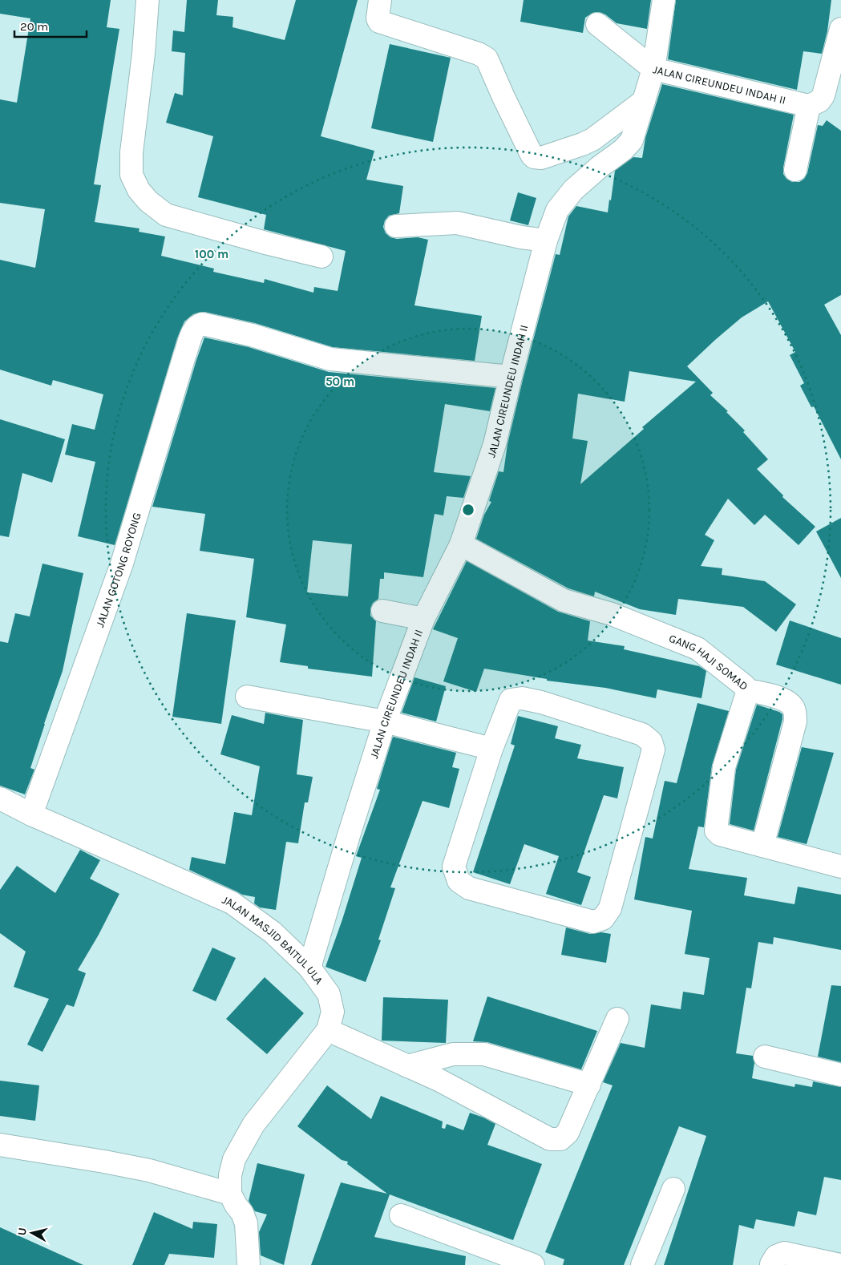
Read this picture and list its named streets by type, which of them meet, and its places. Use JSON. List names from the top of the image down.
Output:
{
  "streets": {
    "street": [
      "JALAN CIREUNDEU INDAH II",
      "JALAN GOTONG ROYONG",
      "GANG HAJI SOMAD",
      "JALAN MASJID BAITUL ULA"
    ]
  },
  "crossings": [
    ["JALAN CIREUNDEU INDAH II", "JALAN GOTONG ROYONG"],
    ["JALAN CIREUNDEU INDAH II", "GANG HAJI SOMAD"],
    ["JALAN CIREUNDEU INDAH II", "JALAN MASJID BAITUL ULA"],
    ["JALAN GOTONG ROYONG", "JALAN MASJID BAITUL ULA"]
  ],
  "scale_bar": "20 m",
  "north": "left",
  "rings": ["100 m", "50 m"]
}
